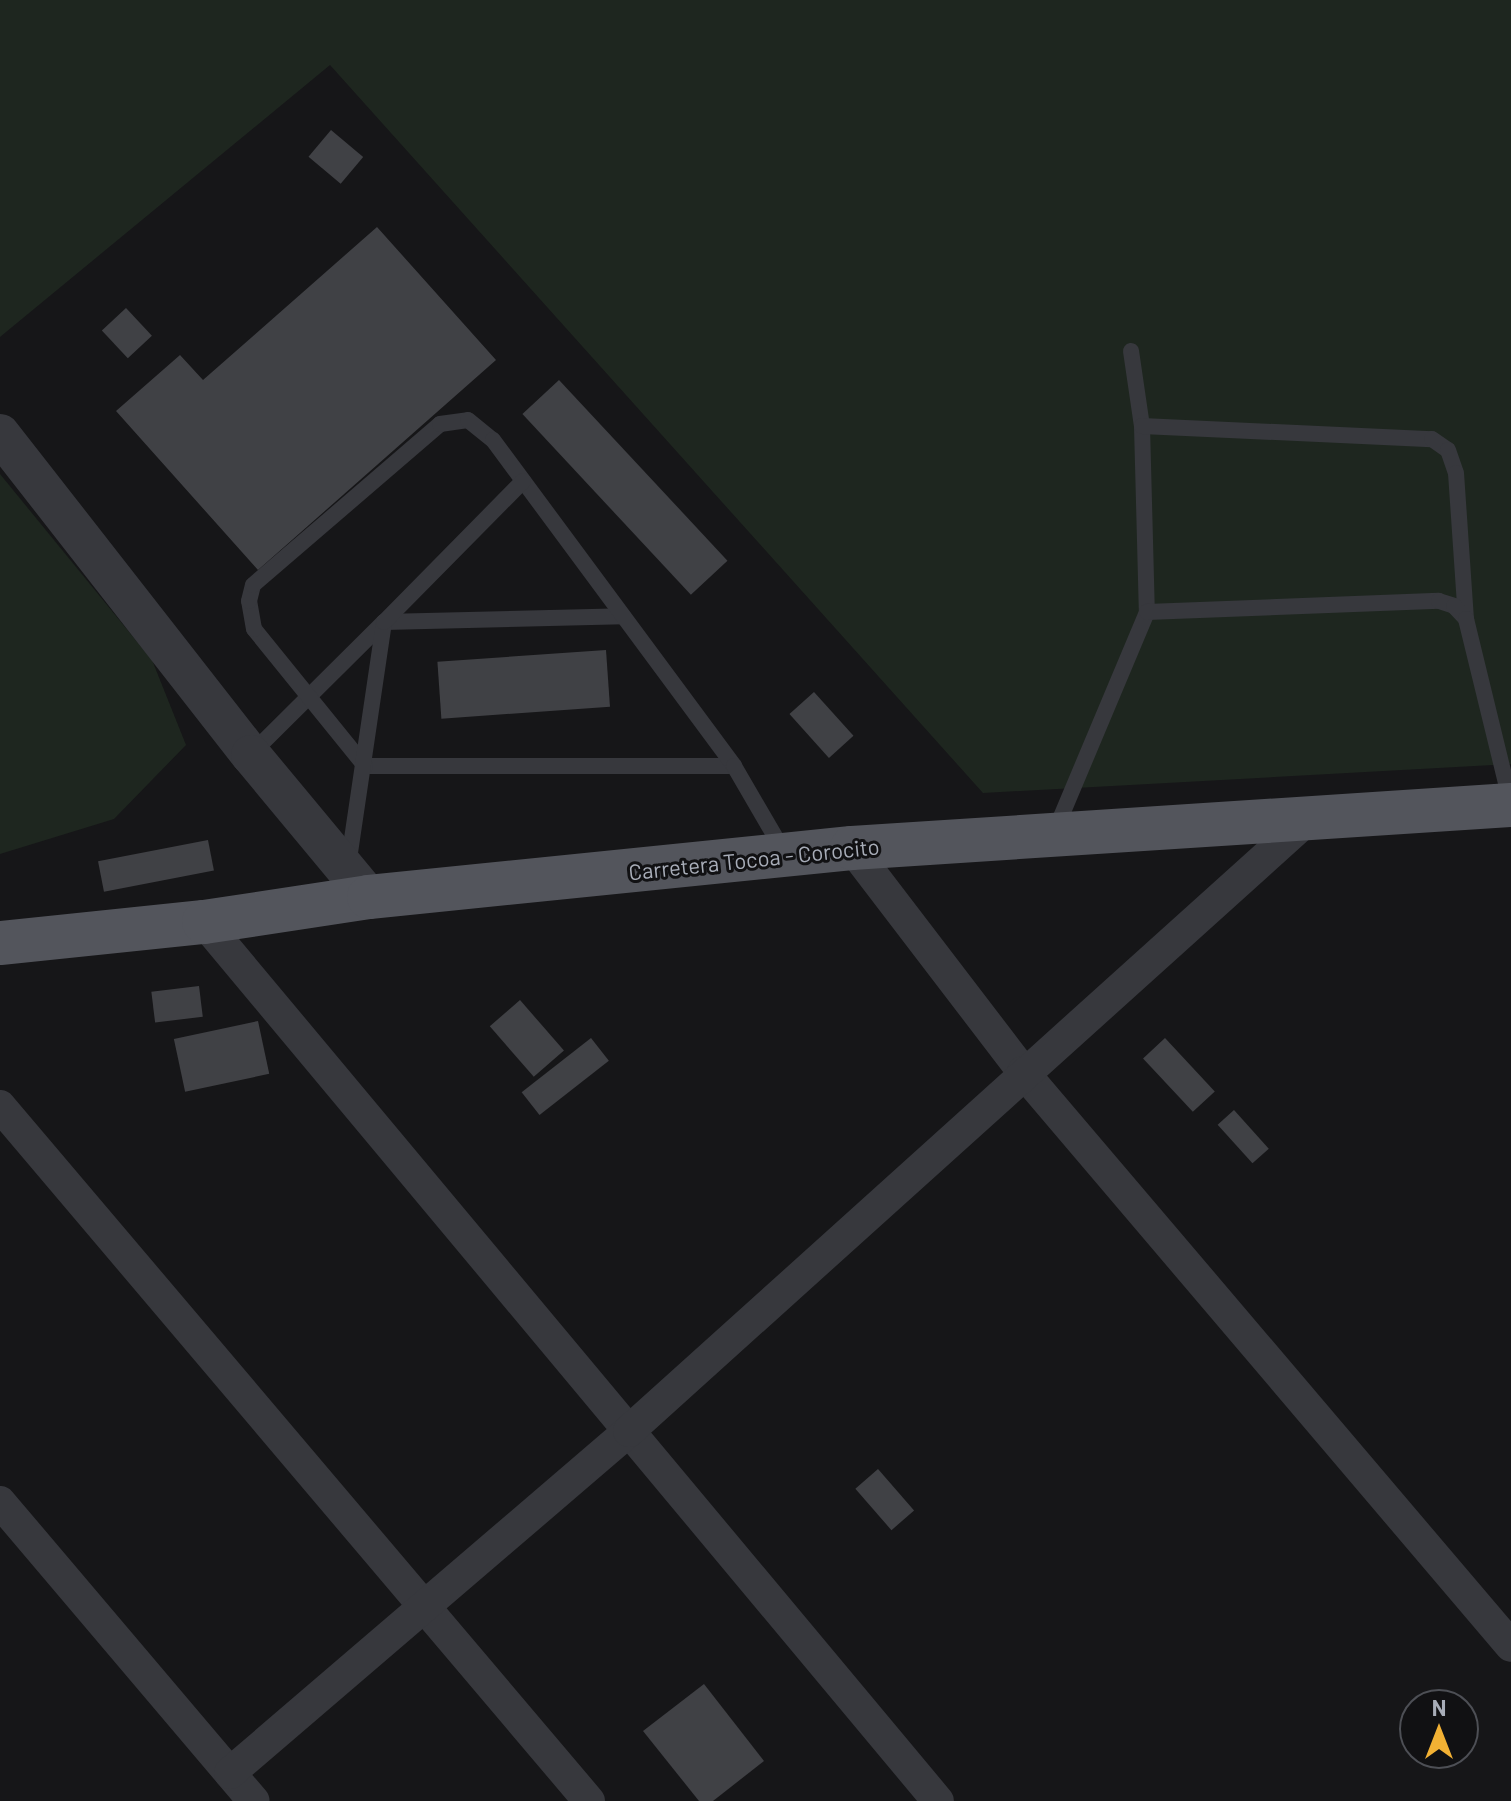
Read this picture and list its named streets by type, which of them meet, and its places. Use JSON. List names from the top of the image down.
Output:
{
  "streets": {
    "main road": ["Carretera Tocoa - Corocito"]
  },
  "north": "top"
}
